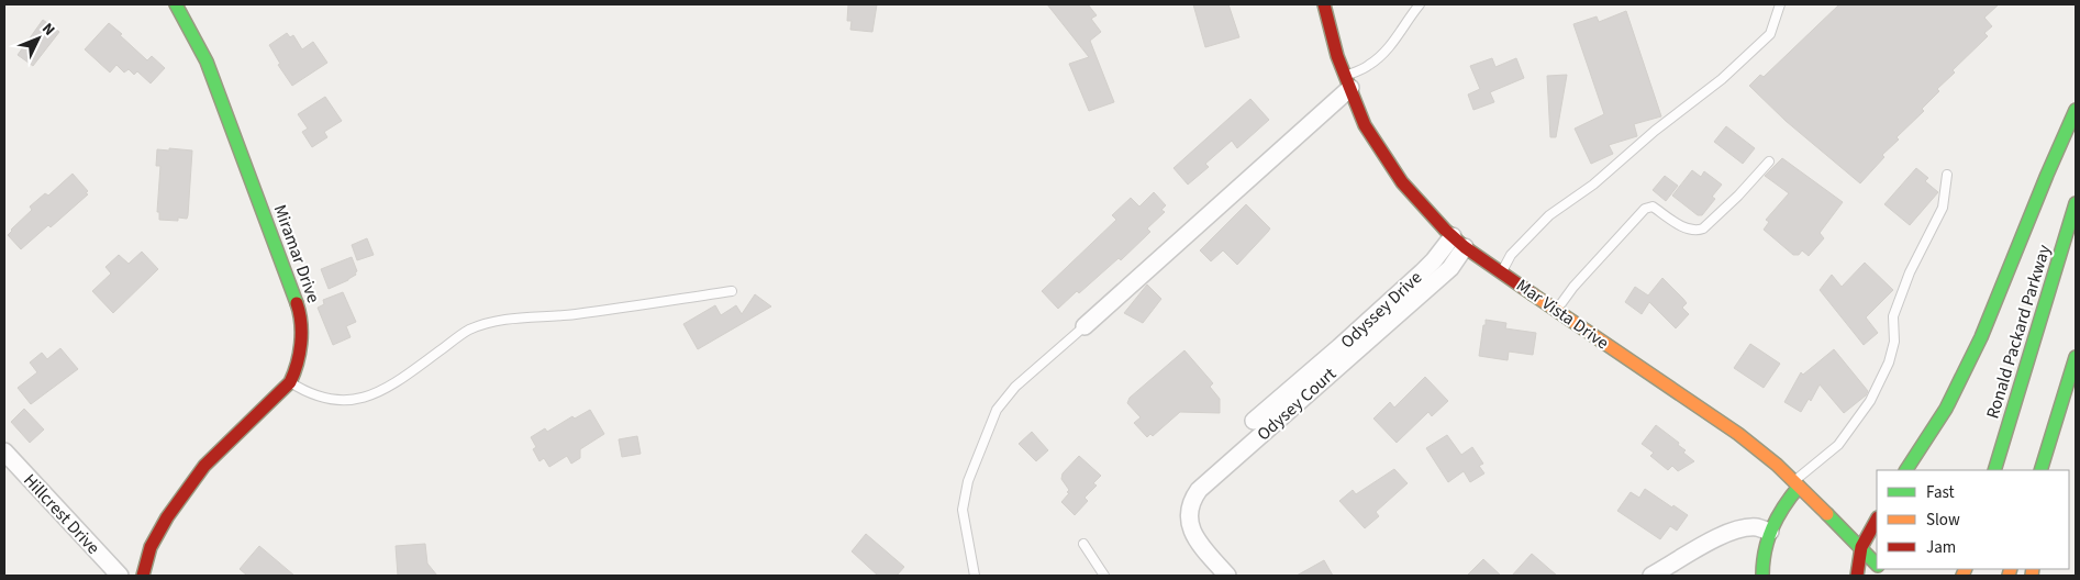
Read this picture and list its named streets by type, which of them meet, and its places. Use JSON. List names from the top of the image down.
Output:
{
  "streets": {
    "main road": ["Miramar Drive", "Mar Vista Drive", "Ronald Packard Parkway"],
    "street": ["Odyssey Drive", "Odysey Court", "Hillcrest Drive"]
  },
  "crossings": [
    ["Odyssey Drive", "Mar Vista Drive"],
    ["Odyssey Drive", "Odysey Court"],
    ["Mar Vista Drive", "Odysey Court"]
  ],
  "legend": ["Fast", "Slow", "Jam"],
  "north": "top right"
}
